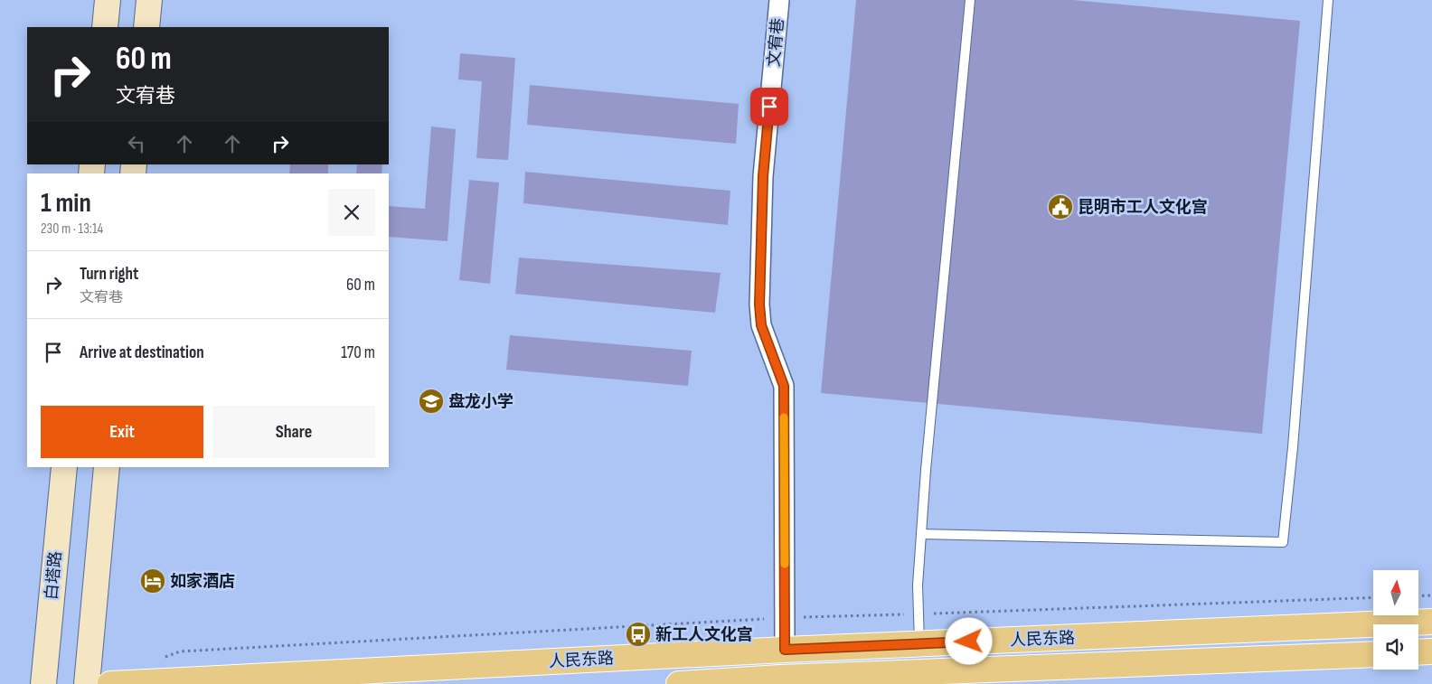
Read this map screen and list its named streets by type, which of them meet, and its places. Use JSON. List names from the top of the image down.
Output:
{
  "streets": {
    "main road": ["白塔路", "人民东路"],
    "street": ["文宥巷"]
  },
  "crossings": [
    ["文宥巷", "人民东路"]
  ],
  "places": {
    "public building": ["昆明市工人文化宫"],
    "school or university": ["盘龙小学"],
    "hotel": ["如家酒店"],
    "bus stop": ["新工人文化宫"]
  },
  "north": "top",
  "page": {
    "turn": ["60 m", "文宥巷"],
    "heading": ["1 min", "230 m · 13:14"],
    "list": [
      {
        "name": "Turn right",
        "note": "文宥巷",
        "value": "60 m"
      },
      {
        "name": "Arrive at destination",
        "value": "170 m"
      }
    ],
    "buttons": ["Exit", "Share"]
  }
}
